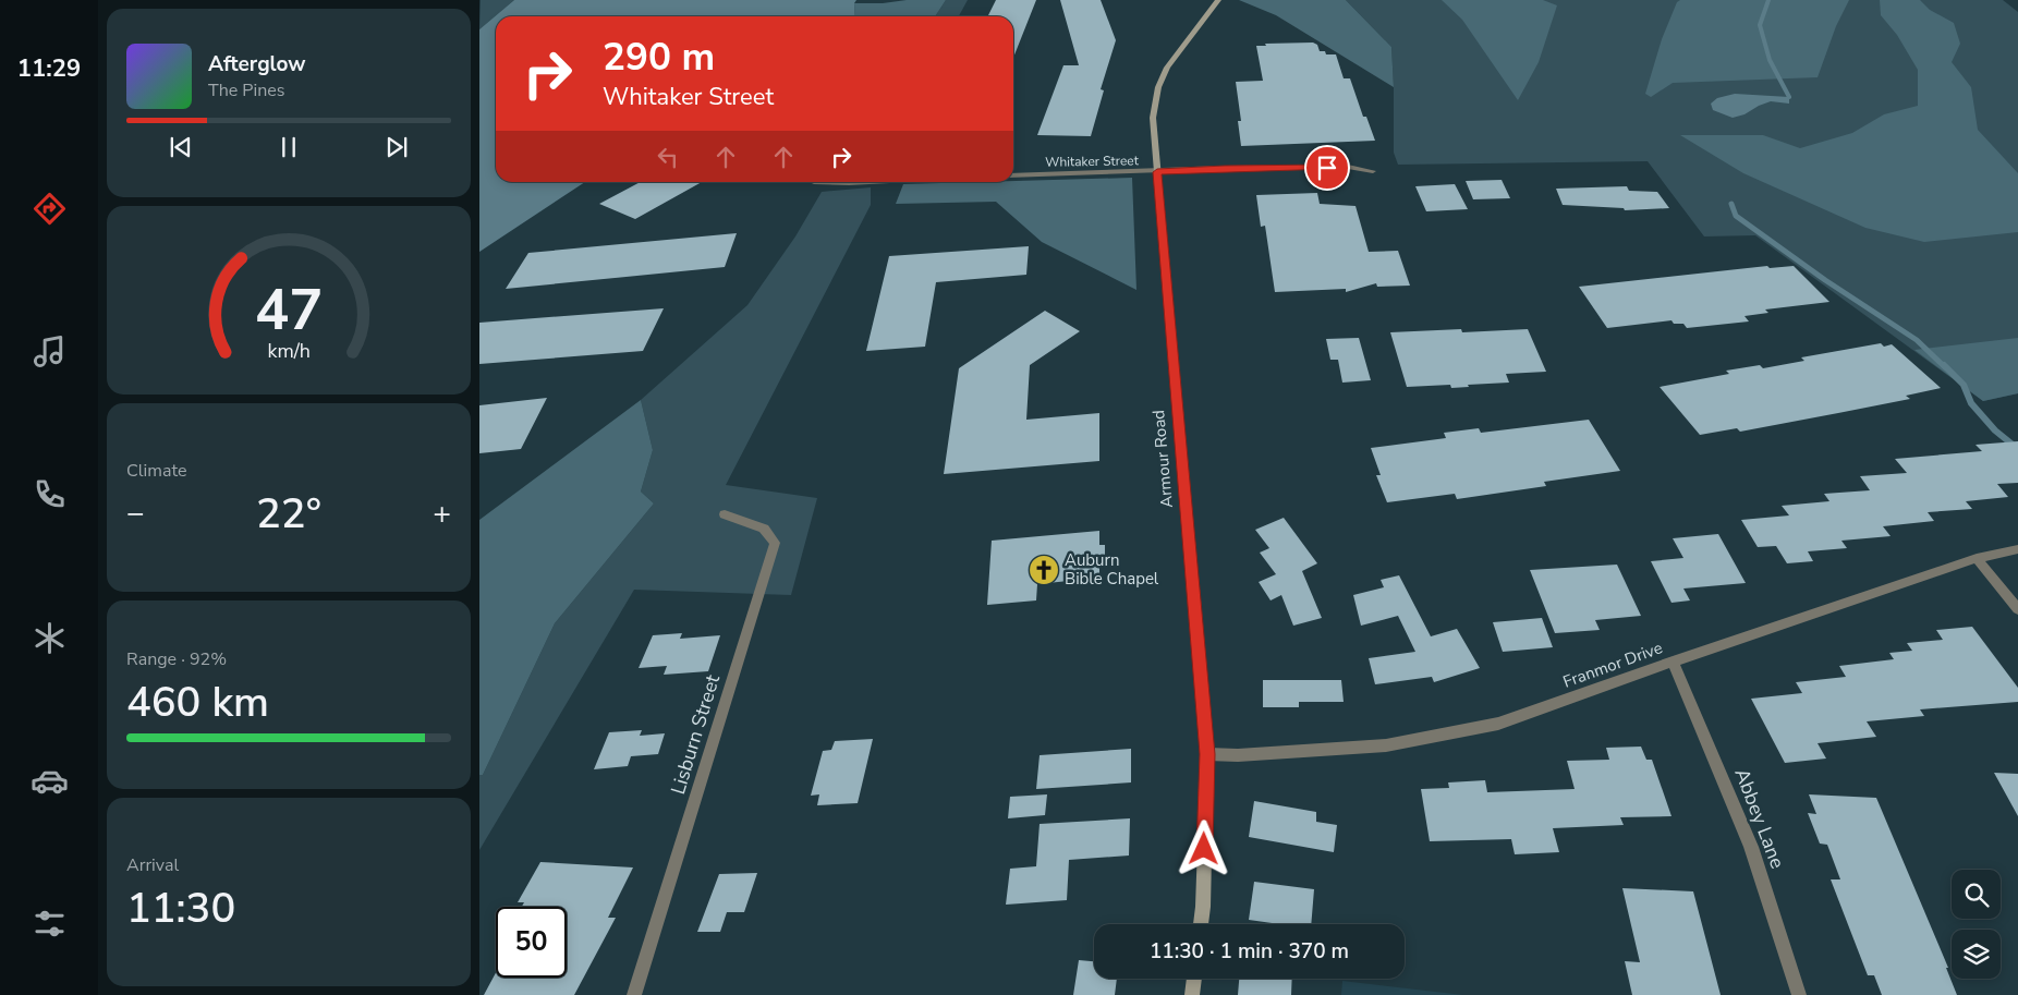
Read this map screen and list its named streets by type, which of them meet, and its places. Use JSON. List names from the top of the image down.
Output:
{
  "streets": {
    "main road": ["Armour Road"],
    "street": [
      "Whitaker Street",
      "Franmor Drive",
      "Lisburn Street",
      "Abbey Lane"
    ]
  },
  "crossings": [
    ["Whitaker Street", "Armour Road"],
    ["Armour Road", "Franmor Drive"],
    ["Franmor Drive", "Abbey Lane"]
  ],
  "places": {
    "church": ["Auburn Bible Chapel"]
  },
  "page": {
    "tabs": "11:29",
    "turn": ["290 m", "Whitaker Street"],
    "song": ["Afterglow", "The Pines"],
    "tile": [
      "Climate",
      ["Range · 92%", "460 km"],
      ["Arrival", "11:30"]
    ],
    "heat": ["−", "22°", "+"],
    "limit": "50",
    "trip": "11:30 · 1 min · 370 m",
    "gauge": ["47", "km/h"]
  }
}
